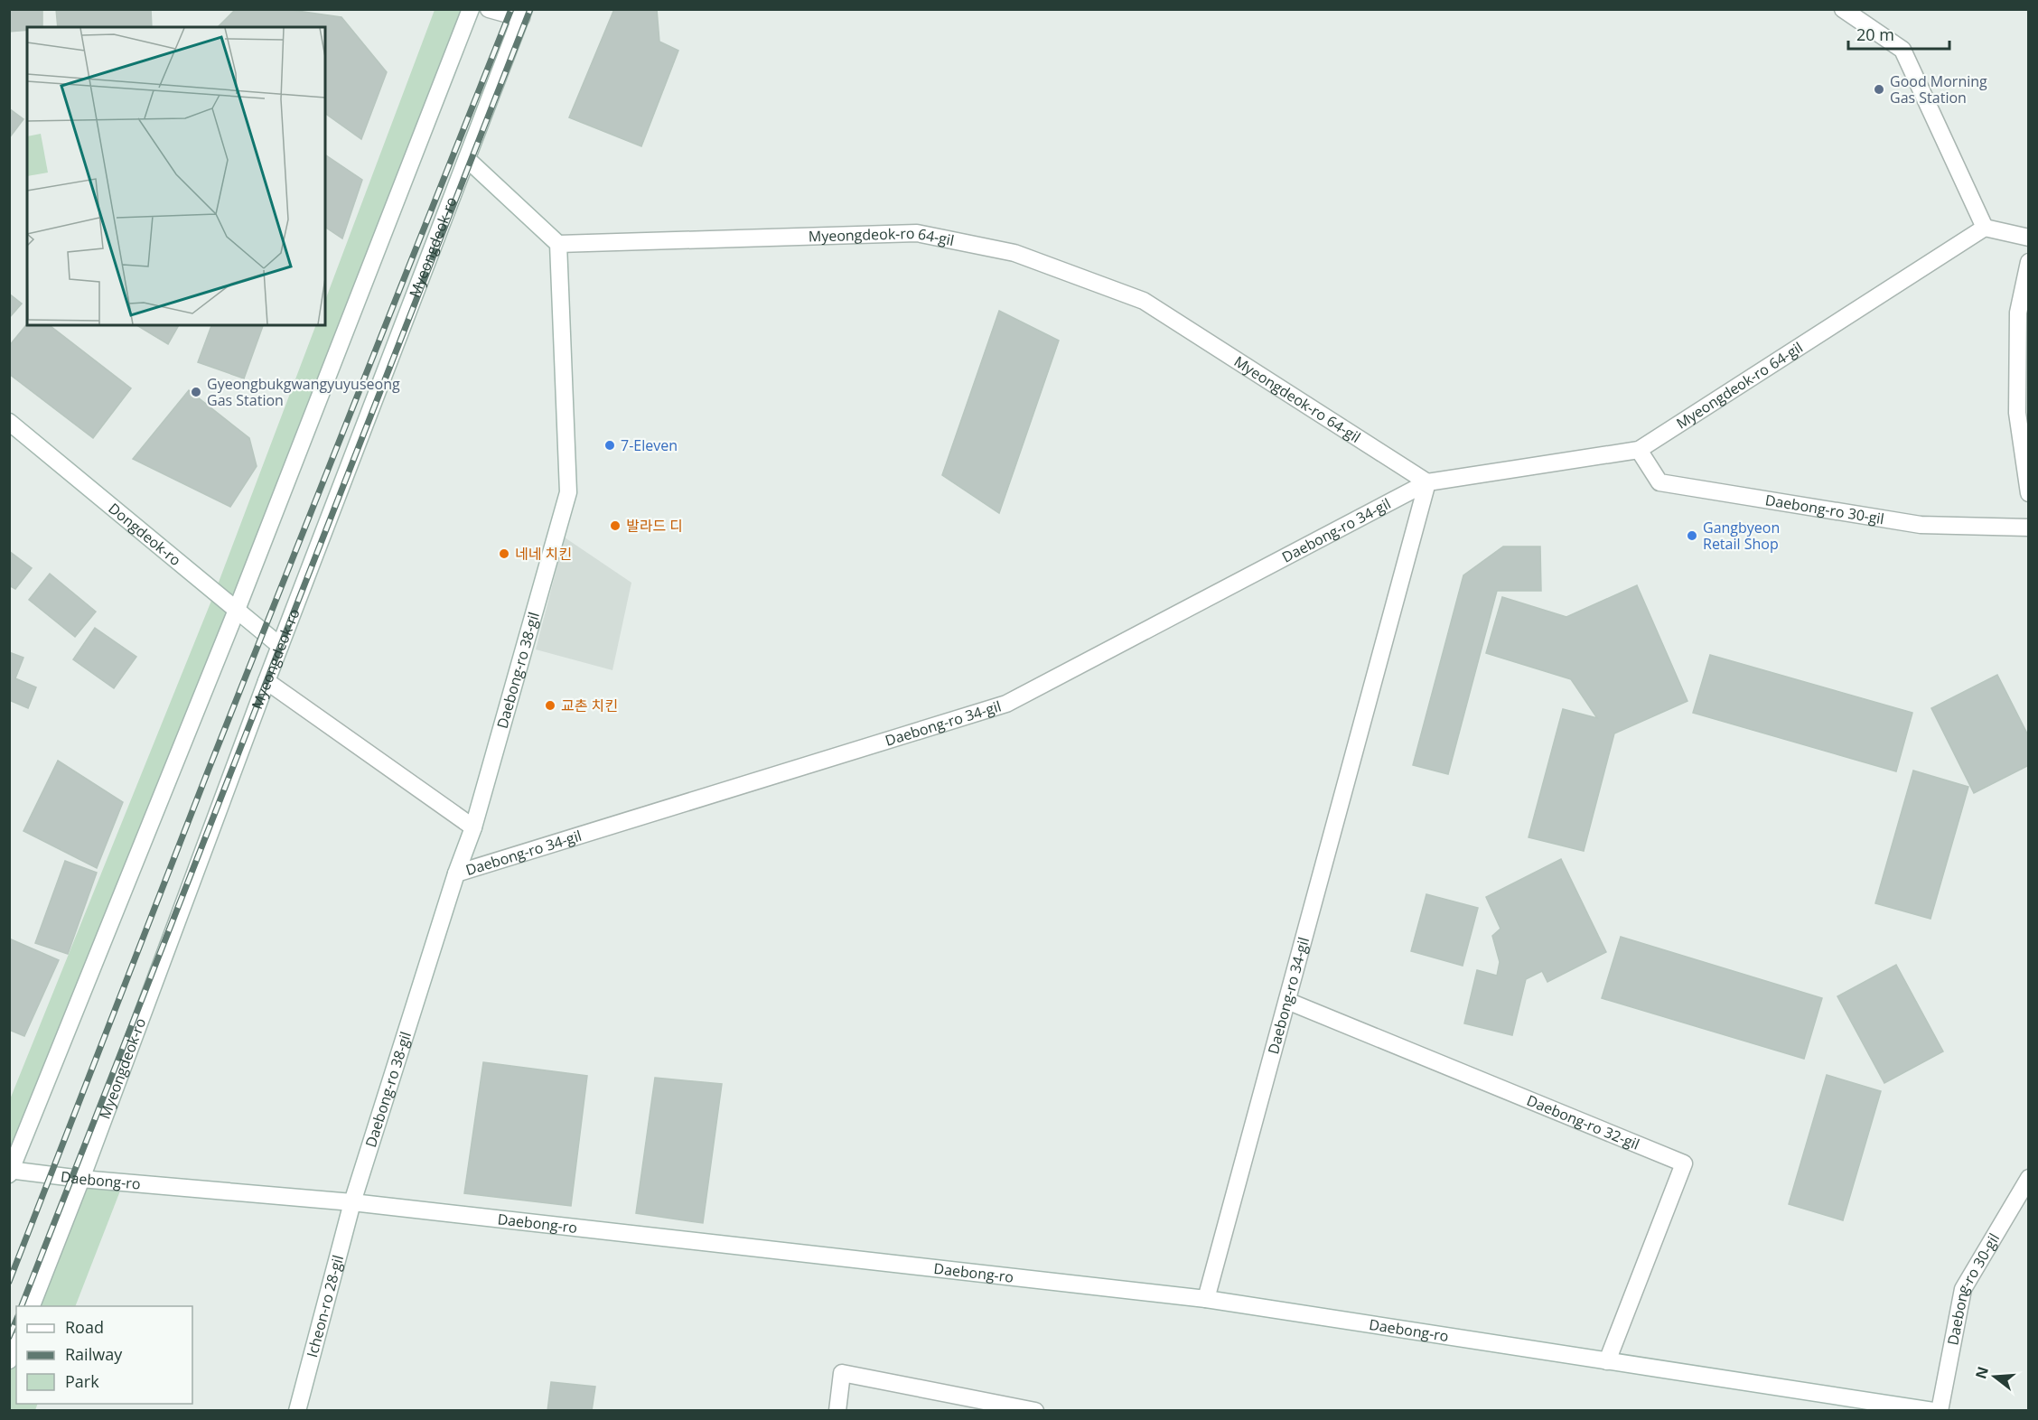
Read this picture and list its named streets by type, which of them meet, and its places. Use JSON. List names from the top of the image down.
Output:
{
  "streets": {
    "street": [
      "Myeongdeok-ro 64-gil",
      "Myeongdeok-ro",
      "Daebong-ro 30-gil",
      "Daebong-ro 34-gil",
      "Dongdeok-ro",
      "Daebong-ro 38-gil",
      "Daebong-ro 32-gil",
      "Daebong-ro",
      "Icheon-ro 28-gil"
    ]
  },
  "crossings": [
    ["Myeongdeok-ro 64-gil", "Daebong-ro 30-gil"],
    ["Myeongdeok-ro 64-gil", "Daebong-ro 34-gil"],
    ["Myeongdeok-ro 64-gil", "Daebong-ro 38-gil"],
    ["Myeongdeok-ro", "Dongdeok-ro"],
    ["Myeongdeok-ro", "Daebong-ro"],
    ["Daebong-ro 34-gil", "Daebong-ro 38-gil"],
    ["Daebong-ro 34-gil", "Daebong-ro 32-gil"],
    ["Daebong-ro 34-gil", "Daebong-ro"],
    ["Daebong-ro 38-gil", "Daebong-ro"],
    ["Daebong-ro 38-gil", "Icheon-ro 28-gil"],
    ["Daebong-ro 32-gil", "Daebong-ro"],
    ["Daebong-ro", "Icheon-ro 28-gil"]
  ],
  "places": [
    "Good Morning Gas Station",
    "Gyeongbukgwangyuyuseong Gas Station",
    "7-Eleven",
    "발라드 디",
    "Gangbyeon Retail Shop",
    "네네 치킨",
    "교촌 치킨"
  ],
  "legend": ["Road", "Railway", "Park"],
  "scale_bar": "20 m",
  "north": "left"
}
